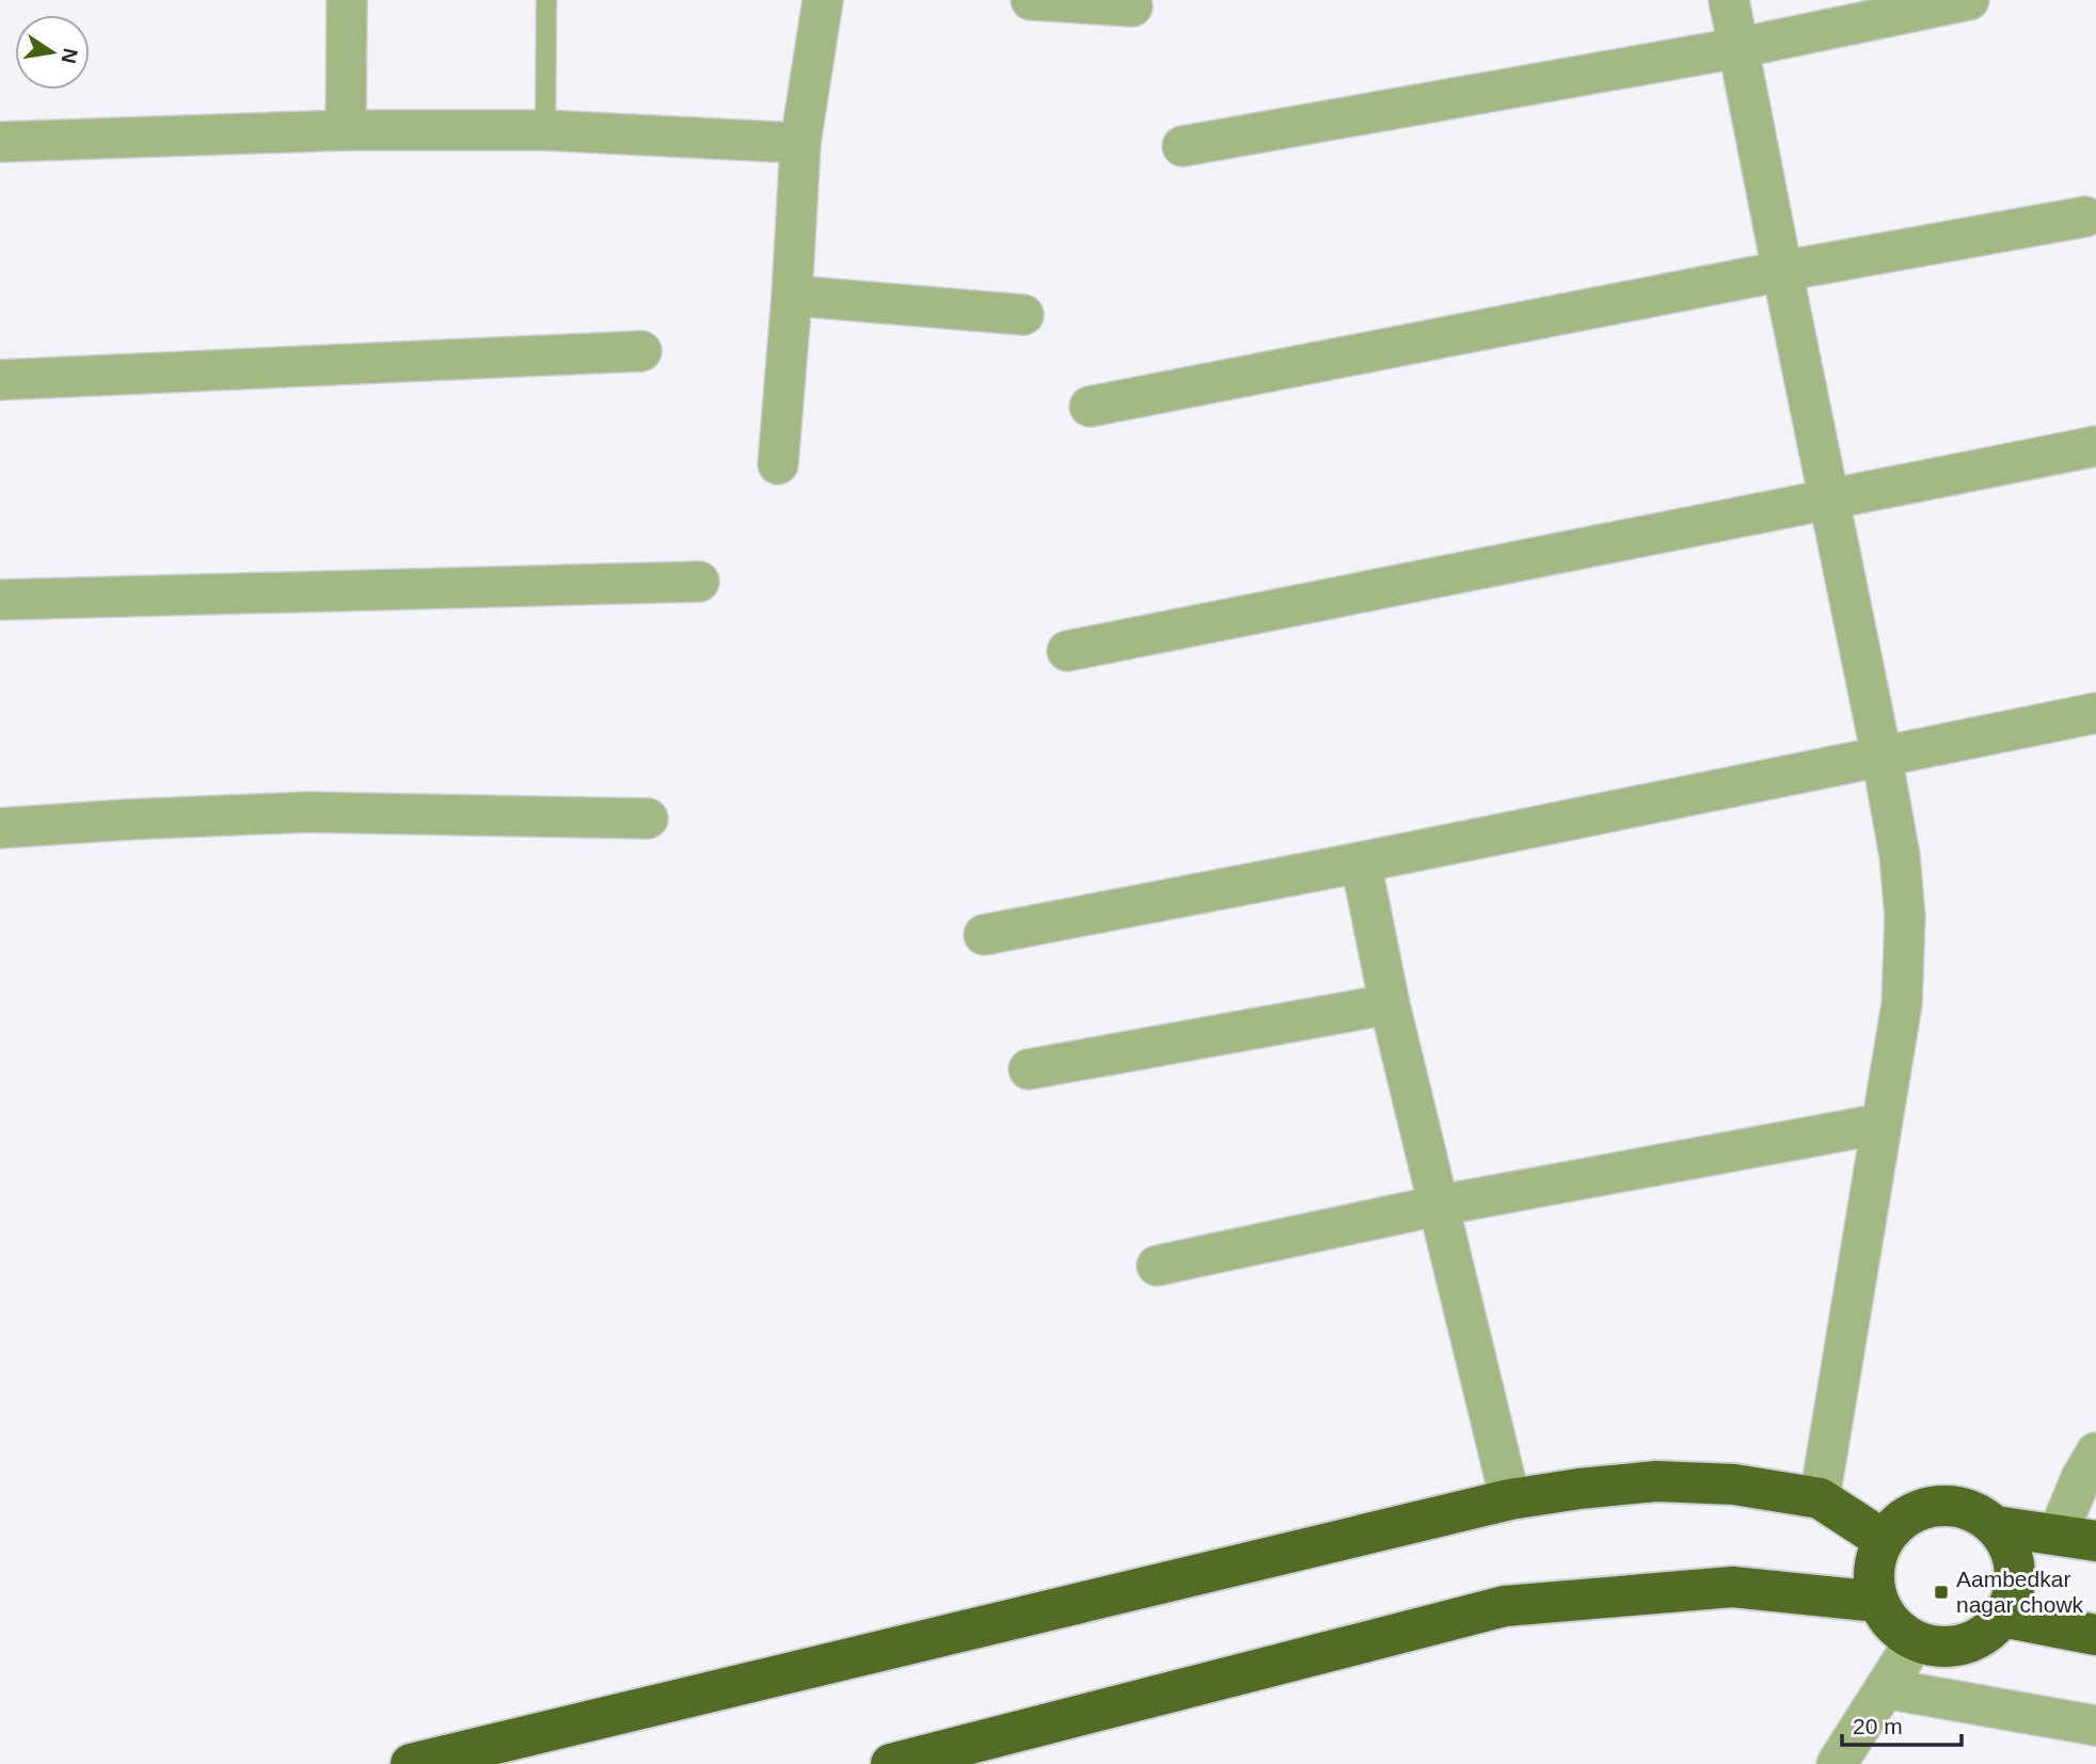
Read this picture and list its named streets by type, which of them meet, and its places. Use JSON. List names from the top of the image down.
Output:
{
  "places": {
    "transit": ["Aambedkar nagar chowk"]
  },
  "scale_bar": "20 m",
  "north": "right"
}
